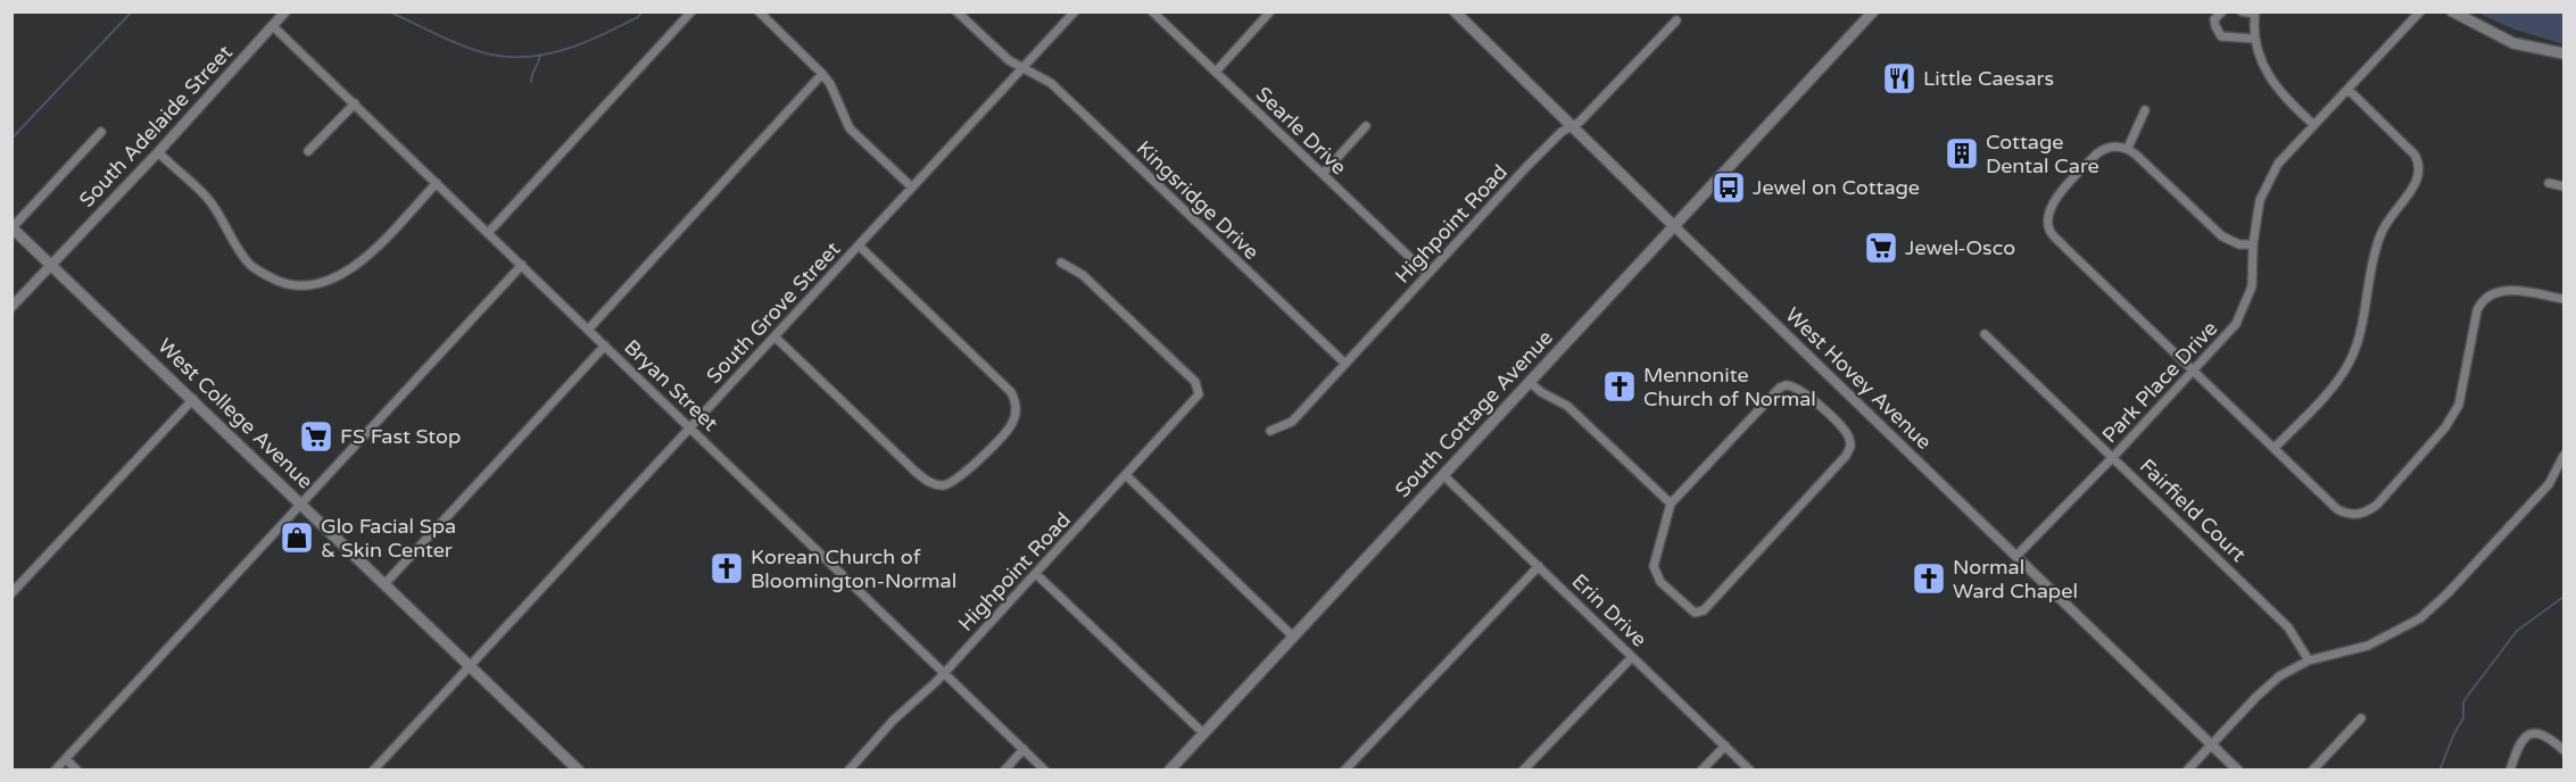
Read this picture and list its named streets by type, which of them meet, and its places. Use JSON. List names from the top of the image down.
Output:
{
  "streets": {
    "main road": ["West Hovey Avenue", "West College Avenue", "South Cottage Avenue"],
    "street": [
      "South Adelaide Street",
      "Searle Drive",
      "Kingsridge Drive",
      "Highpoint Road",
      "South Grove Street",
      "Park Place Drive",
      "Bryan Street",
      "Fairfield Court",
      "Erin Drive"
    ]
  },
  "crossings": [
    ["South Adelaide Street", "Bryan Street"],
    ["South Adelaide Street", "West College Avenue"],
    ["Searle Drive", "Highpoint Road"],
    ["Kingsridge Drive", "Highpoint Road"],
    ["Kingsridge Drive", "South Grove Street"],
    ["Highpoint Road", "West Hovey Avenue"],
    ["Highpoint Road", "Bryan Street"],
    ["South Grove Street", "Bryan Street"],
    ["South Grove Street", "West College Avenue"],
    ["West Hovey Avenue", "Park Place Drive"],
    ["West Hovey Avenue", "South Cottage Avenue"],
    ["Park Place Drive", "Fairfield Court"],
    ["South Cottage Avenue", "Erin Drive"]
  ],
  "places": {
    "restaurant": ["Little Caesars"],
    "building": ["Cottage Dental Care"],
    "bus stop": ["Jewel on Cottage"],
    "supermarket": ["Jewel-Osco", "FS Fast Stop"],
    "church": ["Mennonite Church of Normal", "Korean Church of Bloomington-Normal", "Normal Ward Chapel"],
    "shop": ["Glo Facial Spa & Skin Center"]
  }
}
